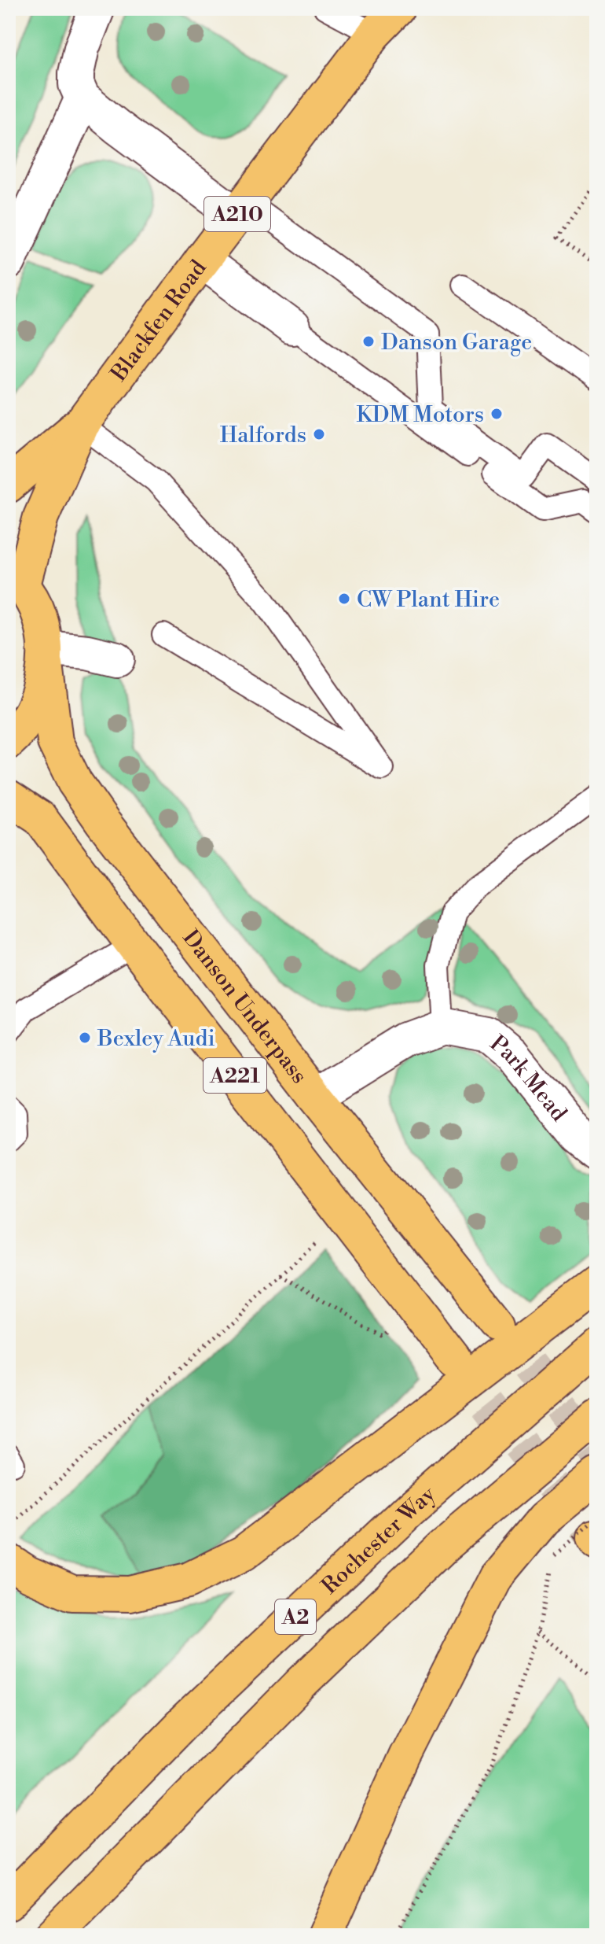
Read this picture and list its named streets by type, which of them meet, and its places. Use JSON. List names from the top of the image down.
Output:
{
  "streets": {
    "main road": [
      "A210",
      "Blackfen Road",
      "Danson Underpass",
      "A221",
      "Rochester Way",
      "A2"
    ],
    "street": ["Park Mead"]
  },
  "crossings": [
    ["Blackfen Road", "A221"],
    ["Danson Underpass", "A221"]
  ],
  "places": [
    "Danson Garage",
    "KDM Motors",
    "Halfords",
    "CW Plant Hire",
    "Bexley Audi"
  ]
}
